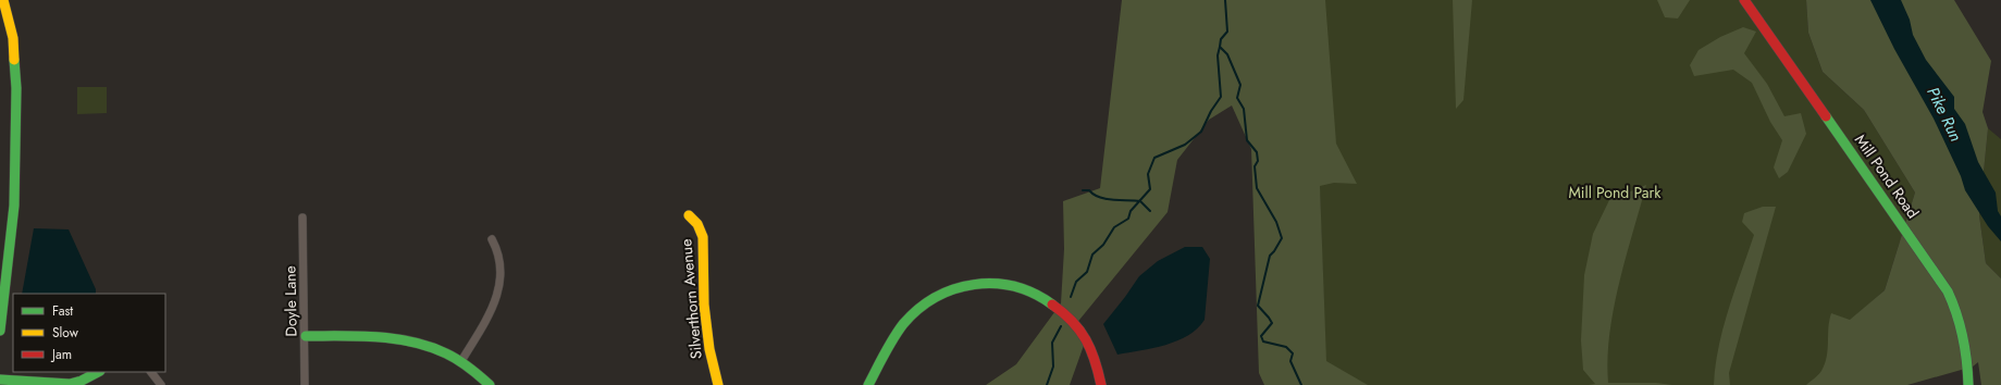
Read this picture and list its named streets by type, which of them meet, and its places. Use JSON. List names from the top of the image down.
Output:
{
  "streets": {
    "street": ["Mill Pond Road", "Silverthorn Avenue", "Doyle Lane"]
  },
  "water": ["Pike Run"],
  "parks": ["Mill Pond Park"],
  "legend": ["Fast", "Slow", "Jam"]
}
